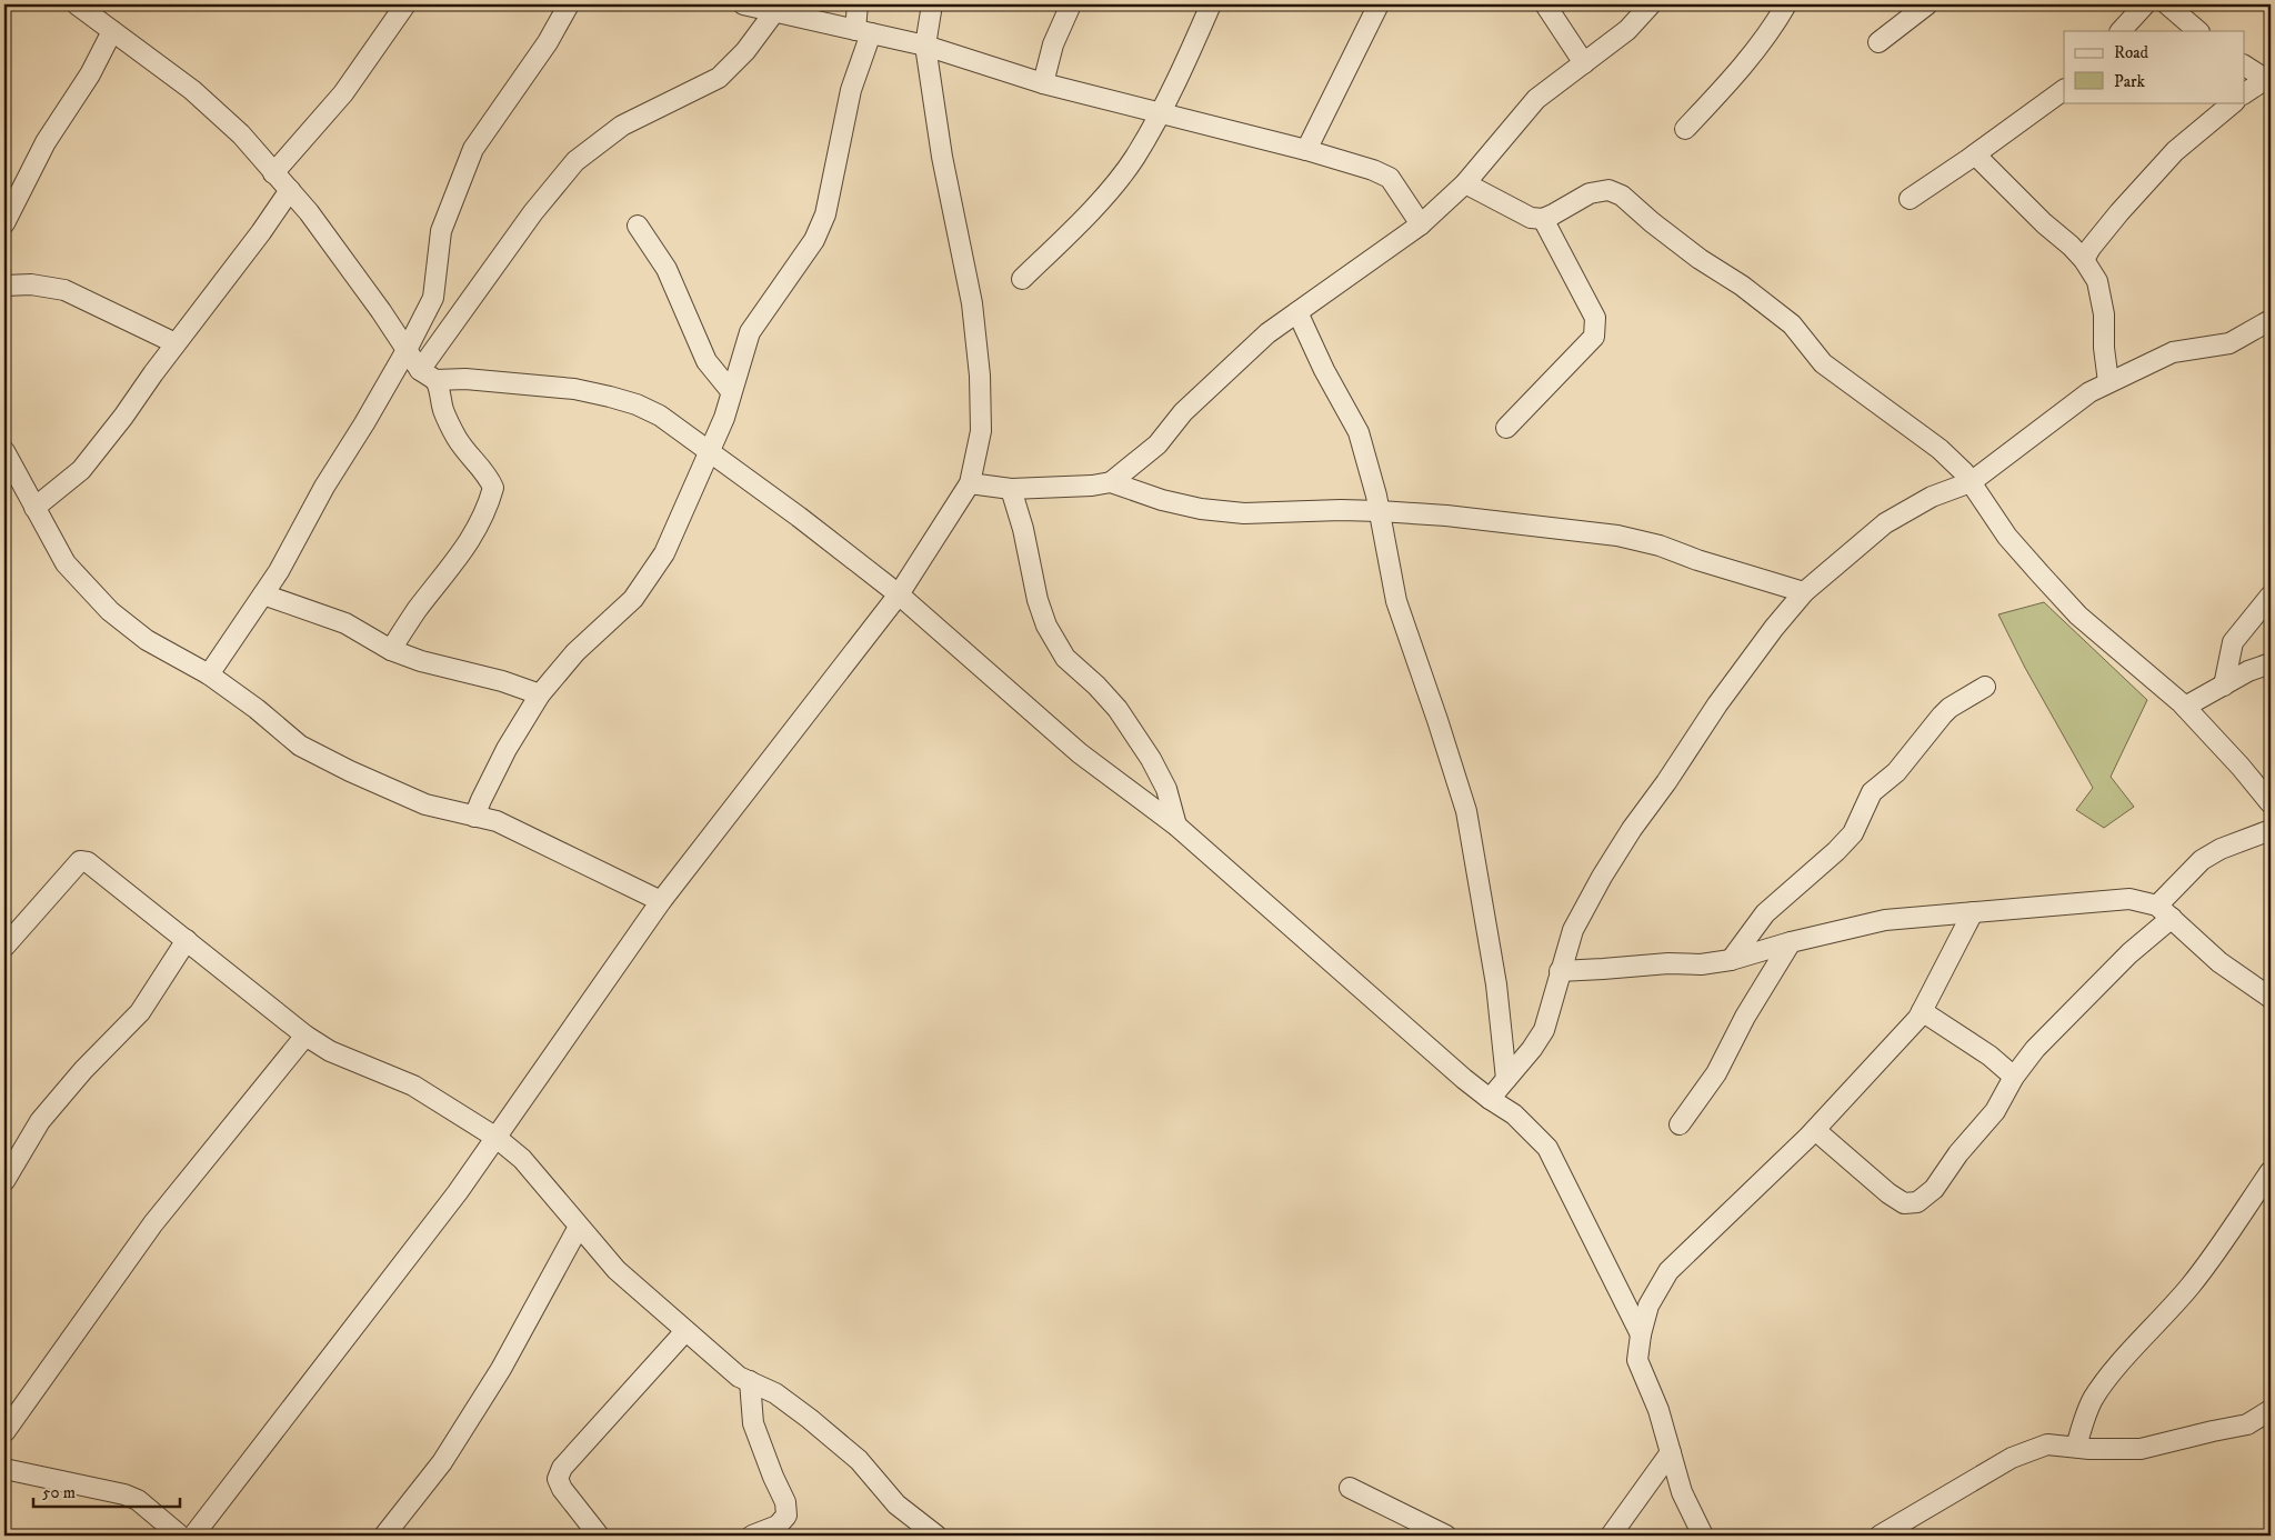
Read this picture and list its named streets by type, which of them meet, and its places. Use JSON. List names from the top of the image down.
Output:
{
  "legend": ["Road", "Park"],
  "scale_bar": "50 m"
}
